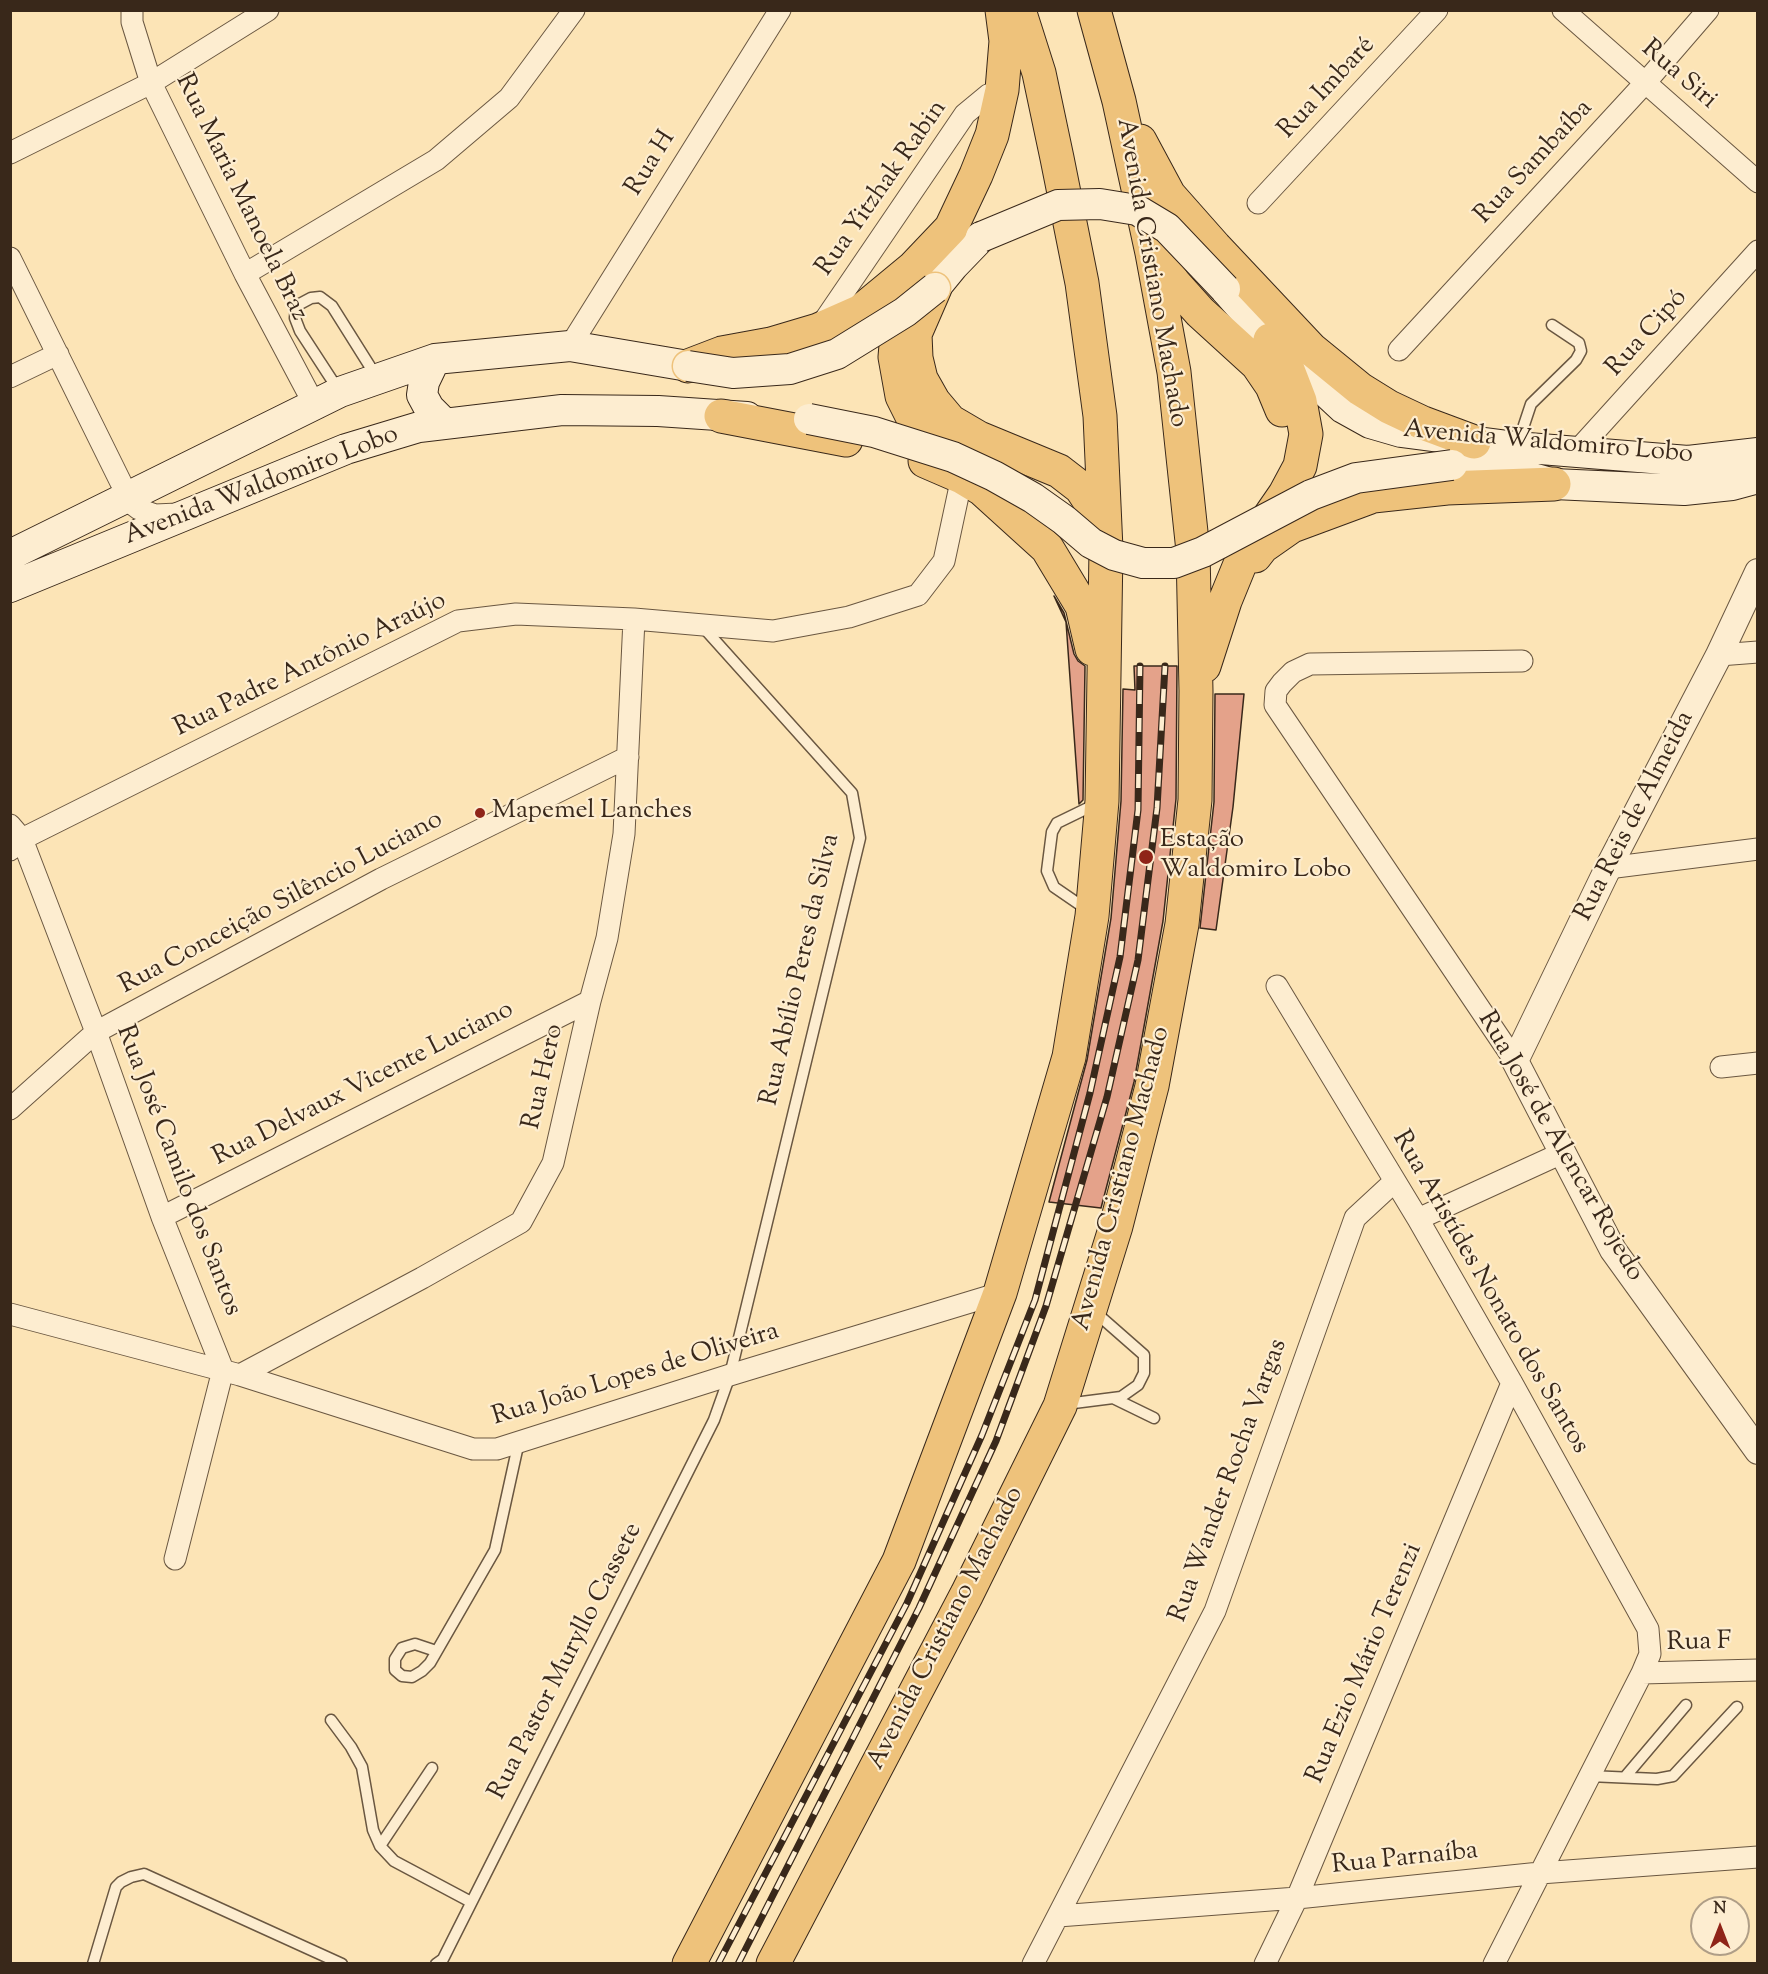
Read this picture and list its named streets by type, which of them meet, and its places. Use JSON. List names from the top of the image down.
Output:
{
  "streets": {
    "highway": ["Avenida Cristiano Machado"],
    "main road": ["Avenida Waldomiro Lobo"],
    "street": [
      "Rua Siri",
      "Rua Imbaré",
      "Rua Sambaíba",
      "Rua H",
      "Rua Yitzhak Rabin",
      "Rua Maria Manoela Braz",
      "Rua Cipó",
      "Rua Padre Antônio Araújo",
      "Rua Reis de Almeida",
      "Rua Conceição Silêncio Luciano",
      "Rua Hero",
      "Rua Delvaux Vicente Luciano",
      "Rua José de Alencar Rojedo",
      "Rua José Camilo dos Santos",
      "Rua Aristídes Nonato dos Santos",
      "Rua João Lopes de Oliveira",
      "Rua Wander Rocha Vargas",
      "Rua F",
      "Rua Ezio Mário Terenzi",
      "Rua Parnaíba"
    ],
    "lane": ["Rua Abílio Peres da Silva", "Rua Pastor Muryllo Cassete"]
  },
  "crossings": [
    ["Rua Siri", "Rua Sambaíba"],
    ["Rua H", "Avenida Waldomiro Lobo"],
    ["Rua Maria Manoela Braz", "Avenida Waldomiro Lobo"],
    ["Rua Cipó", "Avenida Waldomiro Lobo"],
    ["Avenida Waldomiro Lobo", "Rua Padre Antônio Araújo"],
    ["Rua Padre Antônio Araújo", "Rua Abílio Peres da Silva"],
    ["Rua Padre Antônio Araújo", "Rua Hero"],
    ["Rua Padre Antônio Araújo", "Rua José Camilo dos Santos"],
    ["Rua Reis de Almeida", "Rua José de Alencar Rojedo"],
    ["Rua Conceição Silêncio Luciano", "Rua Hero"],
    ["Rua Conceição Silêncio Luciano", "Rua José Camilo dos Santos"],
    ["Rua Abílio Peres da Silva", "Rua João Lopes de Oliveira"],
    ["Rua Abílio Peres da Silva", "Rua Pastor Muryllo Cassete"],
    ["Rua Hero", "Rua Delvaux Vicente Luciano"],
    ["Rua Hero", "Rua José Camilo dos Santos"],
    ["Rua Hero", "Rua João Lopes de Oliveira"],
    ["Rua Delvaux Vicente Luciano", "Rua José Camilo dos Santos"],
    ["Rua José Camilo dos Santos", "Rua João Lopes de Oliveira"],
    ["Rua Aristídes Nonato dos Santos", "Rua Wander Rocha Vargas"],
    ["Rua Aristídes Nonato dos Santos", "Rua F"],
    ["Rua Aristídes Nonato dos Santos", "Rua Ezio Mário Terenzi"],
    ["Rua João Lopes de Oliveira", "Rua Pastor Muryllo Cassete"],
    ["Rua Wander Rocha Vargas", "Rua Parnaíba"],
    ["Rua Ezio Mário Terenzi", "Rua Parnaíba"]
  ],
  "places": ["Mapemel Lanches", "Estação Waldomiro Lobo"],
  "north": "top"
}
